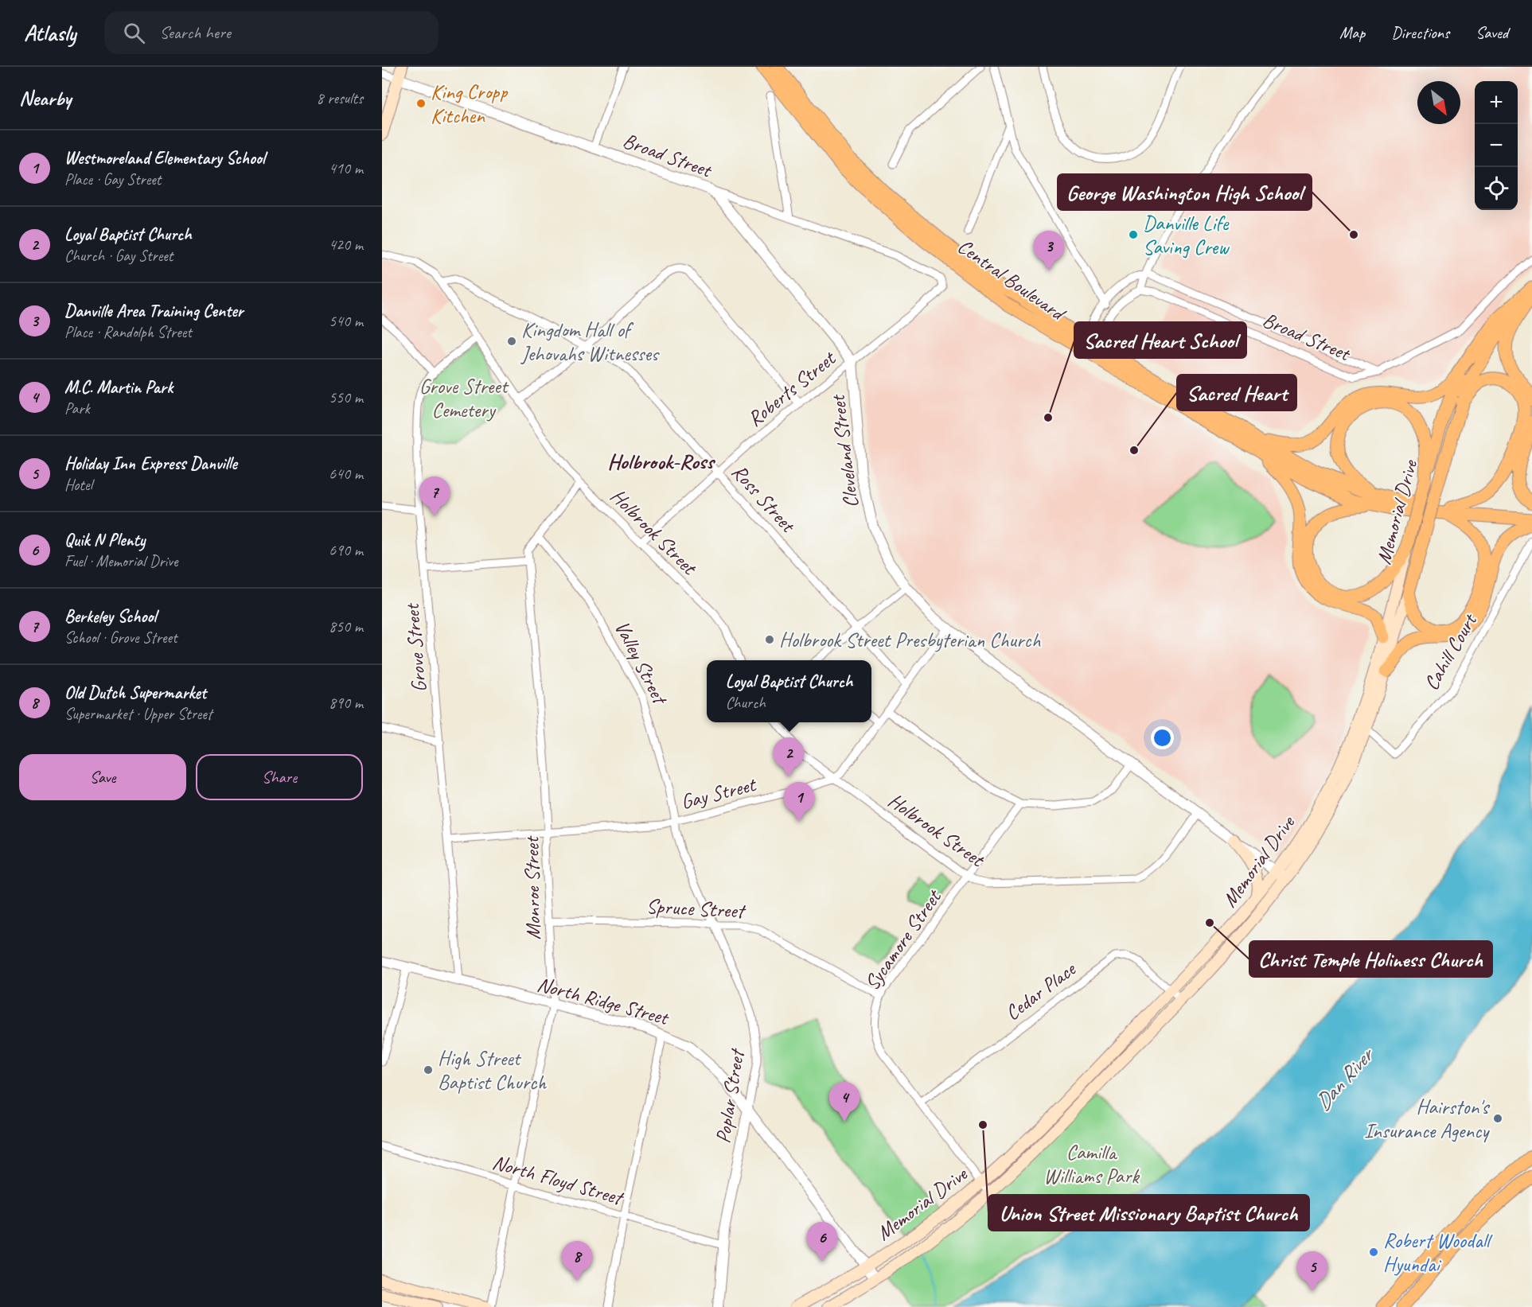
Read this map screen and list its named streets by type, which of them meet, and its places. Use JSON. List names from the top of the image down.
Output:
{
  "streets": {
    "main road": ["Central Boulevard", "Memorial Drive"],
    "street": [
      "Broad Street",
      "Roberts Street",
      "Cleveland Street",
      "Ross Street",
      "Holbrook Street",
      "Grove Street",
      "Cahill Court",
      "Valley Street",
      "Gay Street",
      "Monroe Street",
      "Spruce Street",
      "Sycamore Street",
      "Cedar Place",
      "North Ridge Street",
      "Poplar Street",
      "North Floyd Street"
    ]
  },
  "crossings": [
    ["Broad Street", "Roberts Street"],
    ["Roberts Street", "Cleveland Street"],
    ["Roberts Street", "Ross Street"],
    ["Roberts Street", "Holbrook Street"],
    ["Cleveland Street", "Memorial Drive"],
    ["Cleveland Street", "Holbrook Street"],
    ["Ross Street", "Holbrook Street"],
    ["Memorial Drive", "Cahill Court"],
    ["Memorial Drive", "Sycamore Street"],
    ["Memorial Drive", "Cedar Place"],
    ["Memorial Drive", "North Ridge Street"],
    ["Holbrook Street", "Grove Street"],
    ["Holbrook Street", "Gay Street"],
    ["Holbrook Street", "Monroe Street"],
    ["Holbrook Street", "Sycamore Street"],
    ["Grove Street", "Gay Street"],
    ["Grove Street", "North Ridge Street"],
    ["Valley Street", "Gay Street"],
    ["Valley Street", "Monroe Street"],
    ["Valley Street", "Poplar Street"],
    ["Gay Street", "Monroe Street"],
    ["Gay Street", "Poplar Street"],
    ["Monroe Street", "Spruce Street"],
    ["Monroe Street", "North Ridge Street"],
    ["Monroe Street", "North Floyd Street"],
    ["Spruce Street", "Sycamore Street"],
    ["Spruce Street", "Poplar Street"],
    ["Sycamore Street", "Cedar Place"],
    ["North Ridge Street", "Poplar Street"],
    ["Poplar Street", "North Floyd Street"]
  ],
  "districts": ["Holbrook-Ross"],
  "water": ["Dan River"],
  "parks": ["Grove Street Cemetery", "Camilla Williams Park"],
  "places": [
    "King Cropp Kitchen",
    "Danville Life Saving Crew",
    "George Washington High School",
    "Kingdom Hall of Jehovahs Witnesses",
    "Sacred Heart School",
    "Sacred Heart",
    "Holbrook Street Presbyterian Church",
    "Christ Temple Holiness Church",
    "High Street Baptist Church",
    "Hairston's Insurance Agency",
    "Union Street Missionary Baptist Church",
    "Robert Woodall Hyundai"
  ],
  "north": "bottom right",
  "page": {
    "header": "Atlasly",
    "search": "Search here",
    "nav": ["Map", "Directions", "Saved"],
    "heading": ["Nearby", "8 results"],
    "map_buttons": ["+", "−"],
    "list": [
      {
        "mark": "1",
        "name": "Westmoreland Elementary School",
        "note": "Place · Gay Street",
        "value": "410 m"
      },
      {
        "mark": "2",
        "name": "Loyal Baptist Church",
        "note": "Church · Gay Street",
        "value": "420 m"
      },
      {
        "mark": "3",
        "name": "Danville Area Training Center",
        "note": "Place · Randolph Street",
        "value": "540 m"
      },
      {
        "mark": "4",
        "name": "M.C. Martin Park",
        "note": "Park",
        "value": "550 m"
      },
      {
        "mark": "5",
        "name": "Holiday Inn Express Danville",
        "note": "Hotel",
        "value": "640 m"
      },
      {
        "mark": "6",
        "name": "Quik N Plenty",
        "note": "Fuel · Memorial Drive",
        "value": "690 m"
      },
      {
        "mark": "7",
        "name": "Berkeley School",
        "note": "School · Grove Street",
        "value": "850 m"
      },
      {
        "mark": "8",
        "name": "Old Dutch Supermarket",
        "note": "Supermarket · Upper Street",
        "value": "890 m"
      }
    ],
    "pins": [
      "3",
      "7",
      "2",
      "1",
      "4",
      "6",
      "8",
      "5"
    ],
    "popup": ["Loyal Baptist Church", "Church"],
    "buttons": ["Save", "Share"]
  }
}
